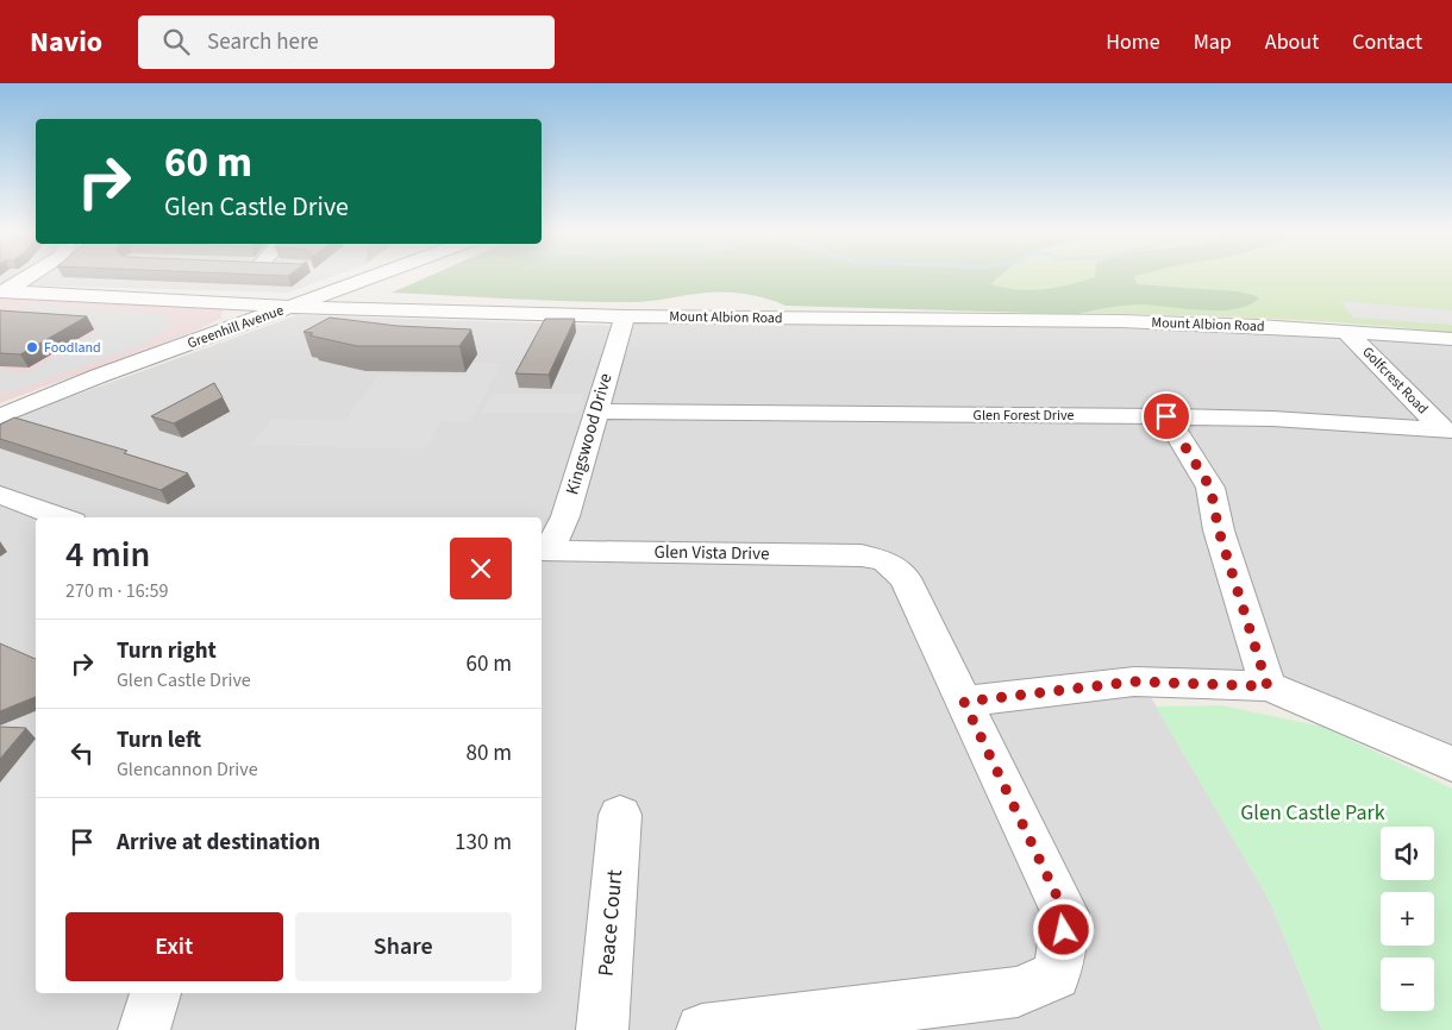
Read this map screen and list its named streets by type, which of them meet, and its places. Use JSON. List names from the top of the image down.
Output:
{
  "streets": {
    "street": [
      "Mount Albion Road",
      "Greenhill Avenue",
      "Golfcrest Road",
      "Glen Forest Drive",
      "Kingswood Drive",
      "Glen Vista Drive",
      "Peace Court"
    ]
  },
  "crossings": [
    ["Mount Albion Road", "Greenhill Avenue"],
    ["Mount Albion Road", "Golfcrest Road"],
    ["Mount Albion Road", "Kingswood Drive"],
    ["Golfcrest Road", "Glen Forest Drive"],
    ["Glen Forest Drive", "Kingswood Drive"],
    ["Kingswood Drive", "Glen Vista Drive"]
  ],
  "parks": ["Glen Castle Park"],
  "places": ["Foodland"],
  "page": {
    "header": "Navio",
    "search": "Search here",
    "nav": [
      "Home",
      "Map",
      "About",
      "Contact"
    ],
    "turn": ["60 m", "Glen Castle Drive"],
    "heading": ["4 min", "270 m · 16:59"],
    "list": [
      {
        "name": "Turn right",
        "note": "Glen Castle Drive",
        "value": "60 m"
      },
      {
        "name": "Turn left",
        "note": "Glencannon Drive",
        "value": "80 m"
      },
      {
        "name": "Arrive at destination",
        "value": "130 m"
      }
    ],
    "map_buttons": ["+", "−"],
    "buttons": ["Exit", "Share"]
  }
}
